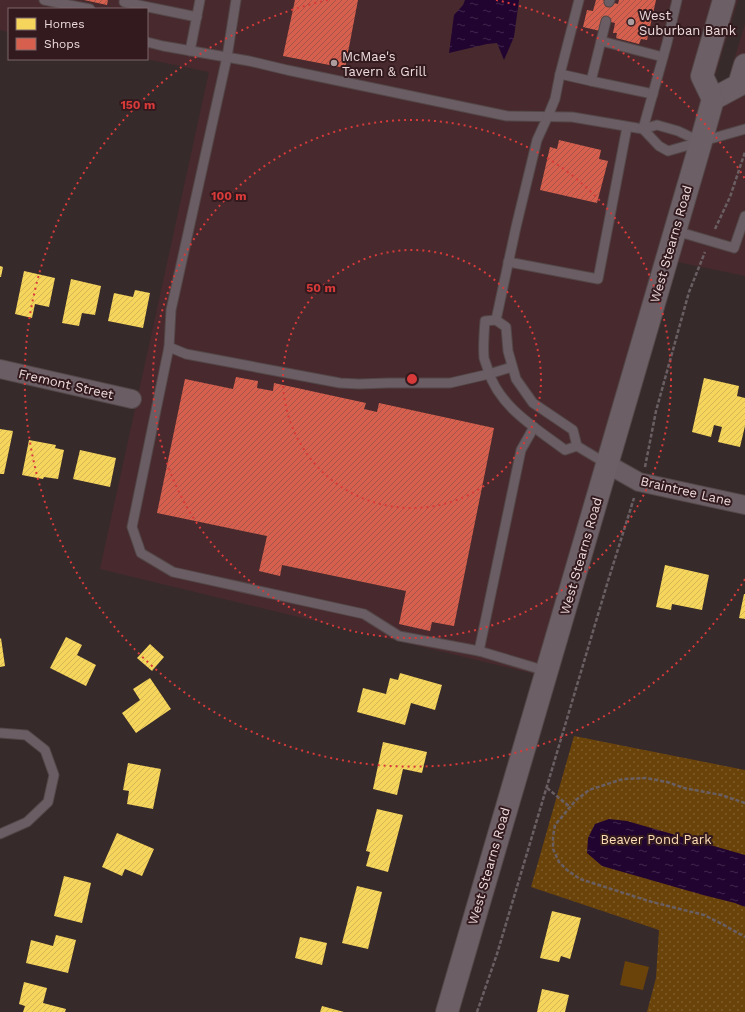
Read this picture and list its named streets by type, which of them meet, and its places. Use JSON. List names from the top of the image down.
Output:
{
  "streets": {
    "main road": ["West Stearns Road"],
    "street": ["Fremont Street", "Braintree Lane"]
  },
  "crossings": [
    ["West Stearns Road", "Braintree Lane"]
  ],
  "parks": ["Beaver Pond Park"],
  "places": ["West Suburban Bank", "McMae's Tavern & Grill"],
  "legend": ["Homes", "Shops"],
  "rings": ["150 m", "100 m", "50 m"]
}
